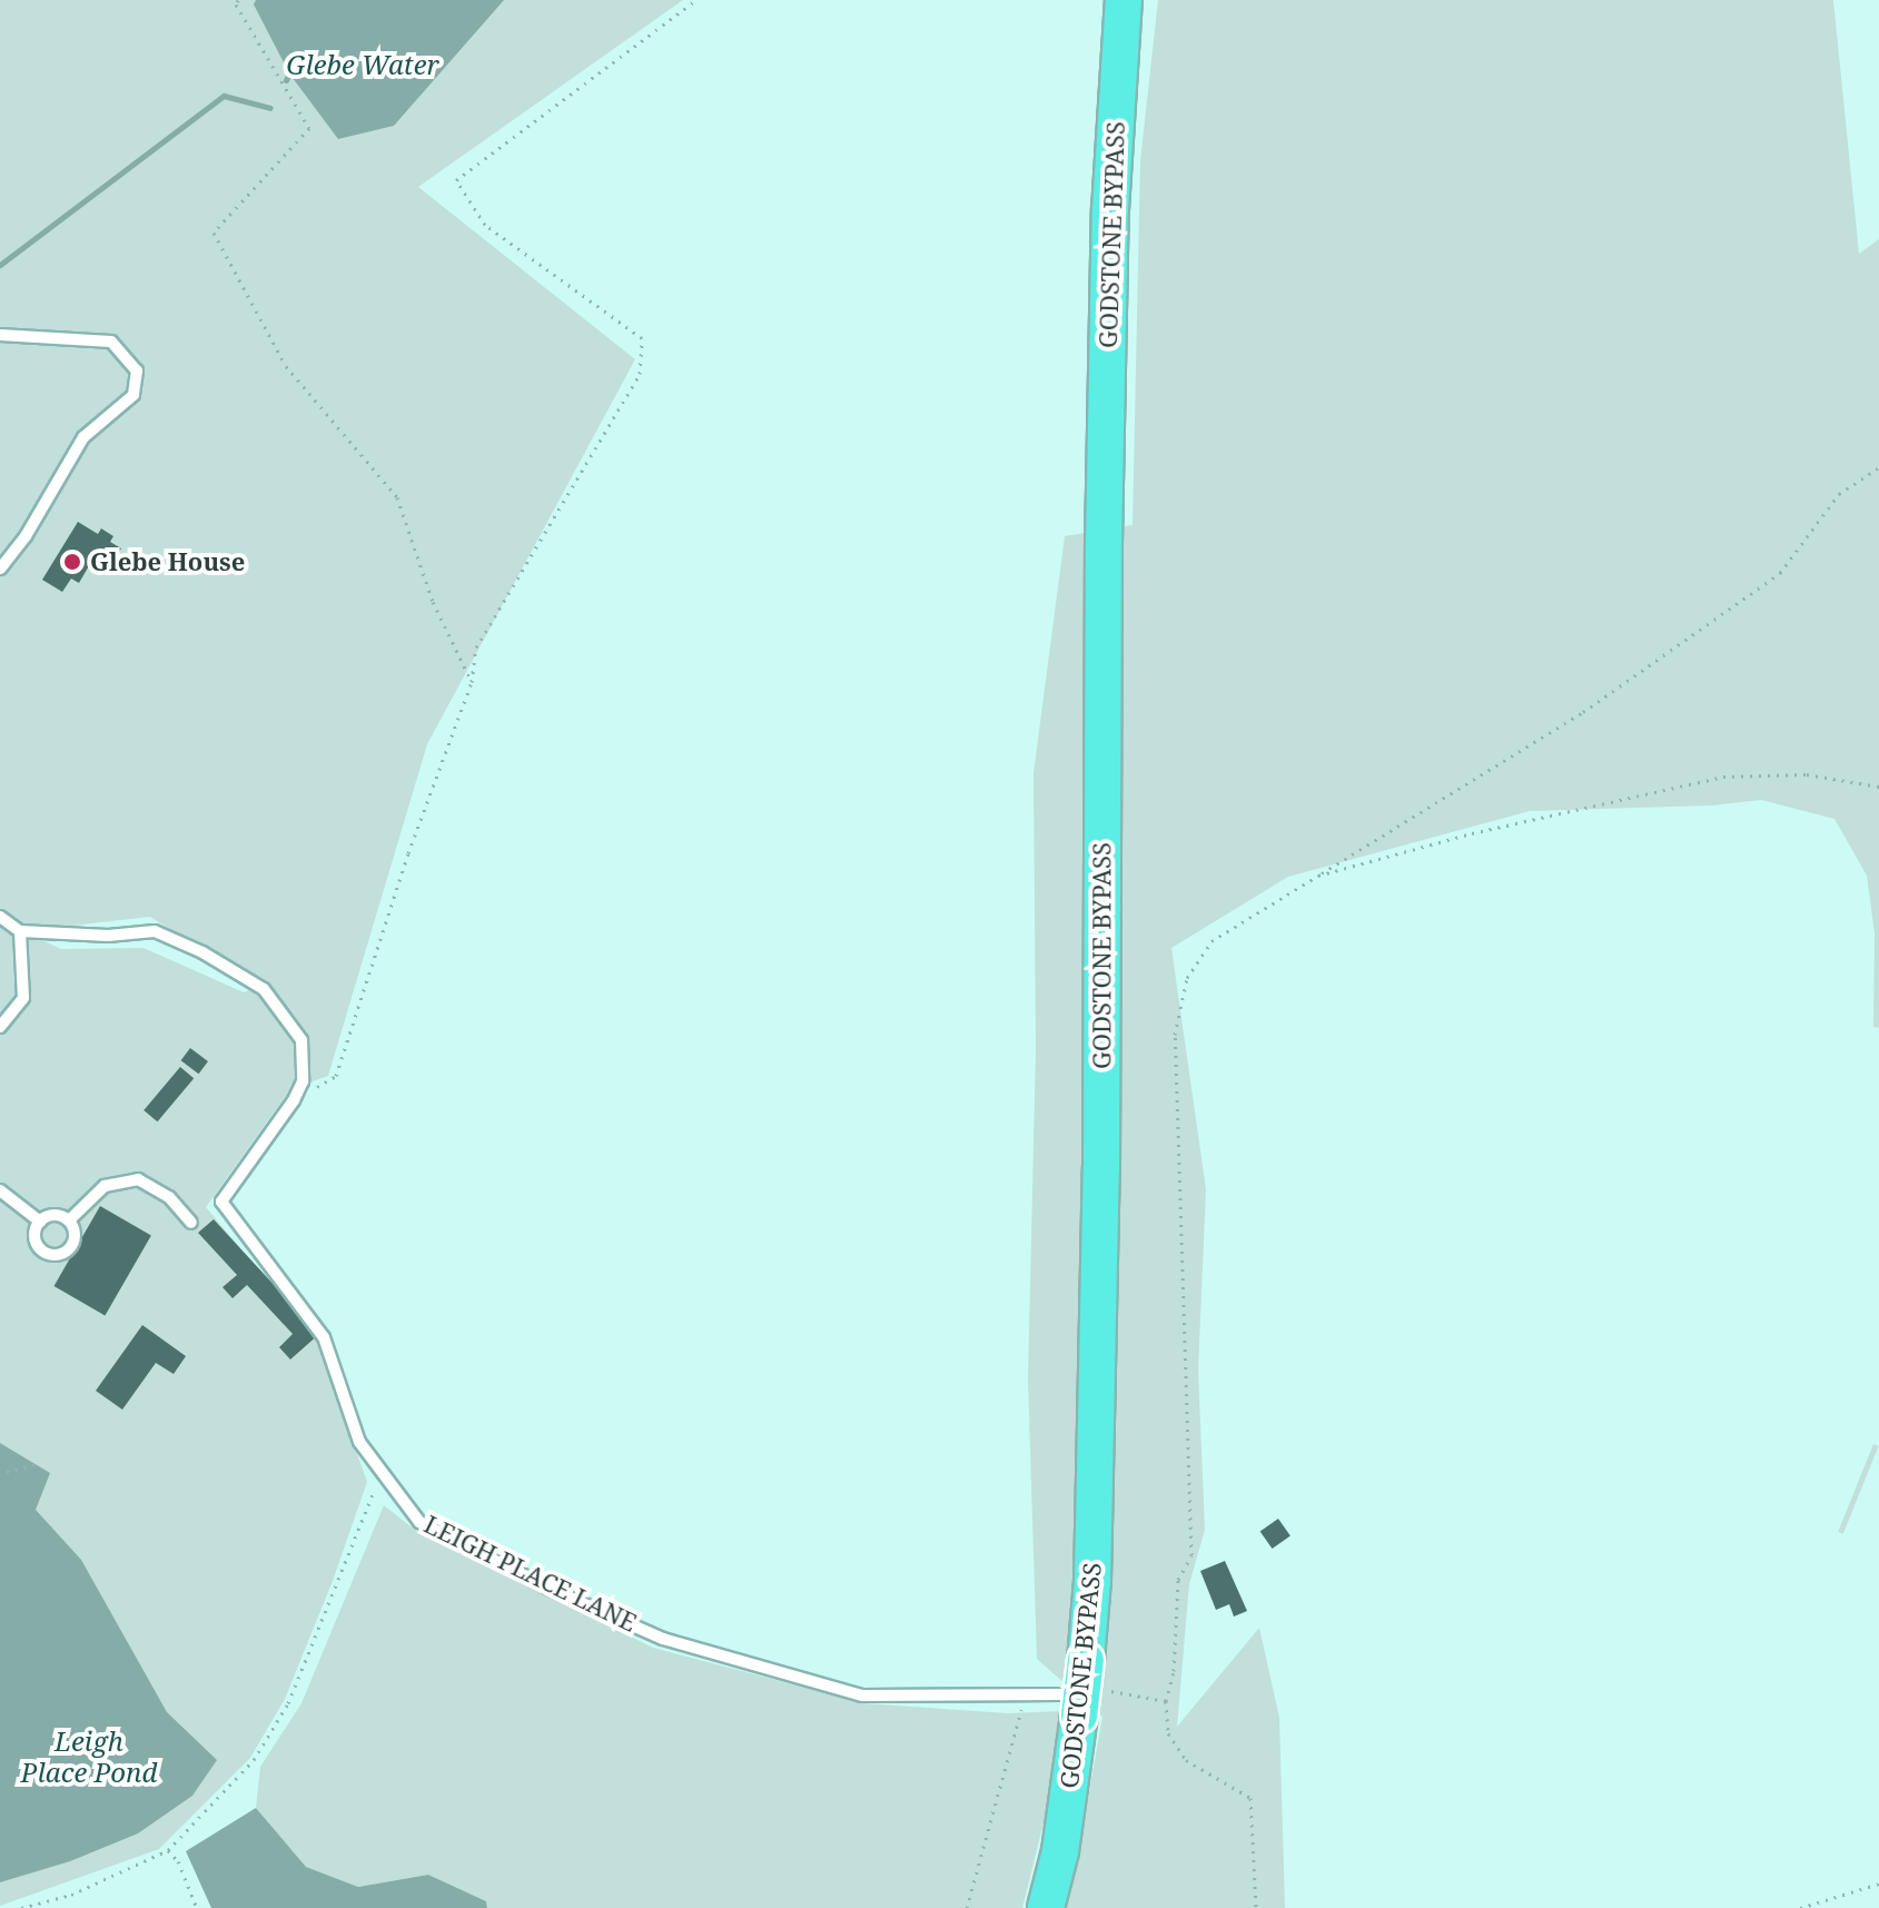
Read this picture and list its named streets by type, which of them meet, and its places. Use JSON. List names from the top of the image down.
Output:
{
  "streets": {
    "highway": ["GODSTONE BYPASS"],
    "lane": ["LEIGH PLACE LANE"]
  },
  "crossings": [
    ["GODSTONE BYPASS", "LEIGH PLACE LANE"]
  ],
  "water": ["Glebe Water", "Leigh Place Pond"],
  "places": ["Glebe House"]
}
